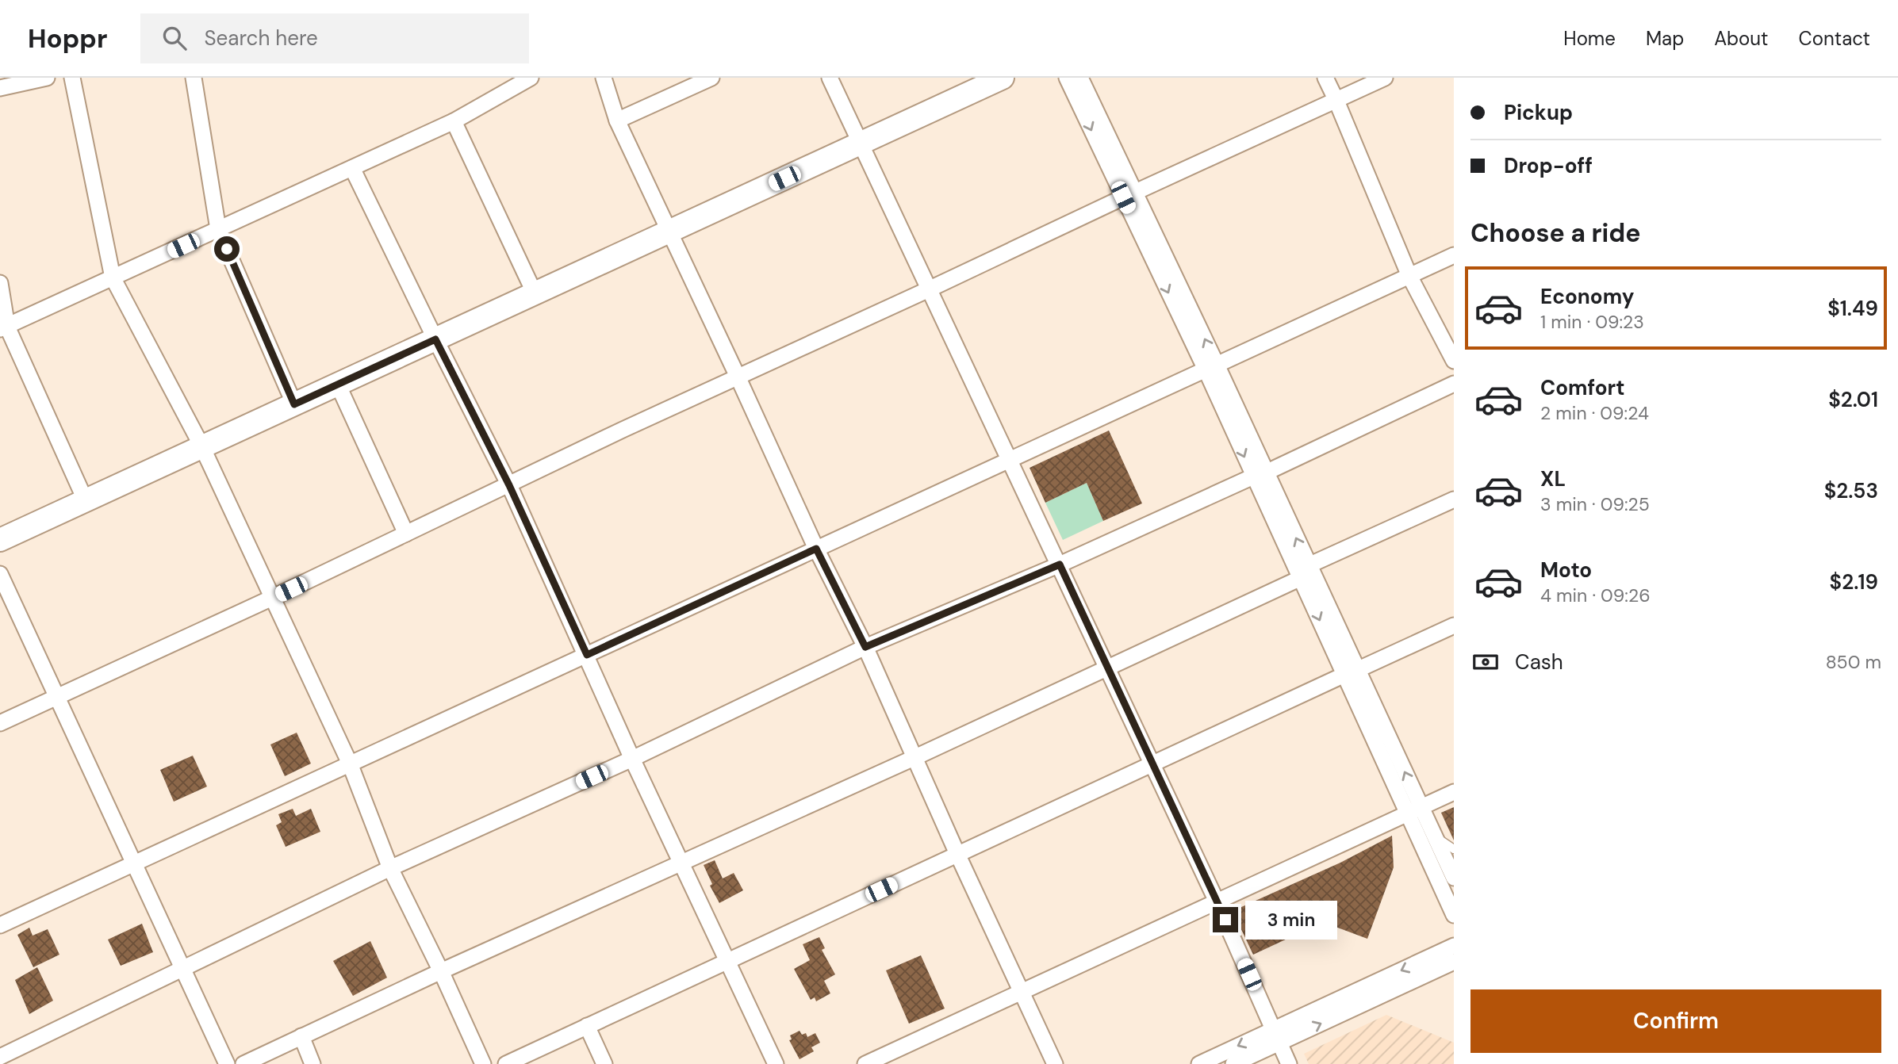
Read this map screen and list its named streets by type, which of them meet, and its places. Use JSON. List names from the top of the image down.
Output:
{
  "page": {
    "header": "Hoppr",
    "search": "Search here",
    "nav": [
      "Home",
      "Map",
      "About",
      "Contact"
    ],
    "banner": ["Pickup", "Drop-off"],
    "heading": "Choose a ride",
    "list": [
      {
        "name": "Economy",
        "note": "1 min · 09:23",
        "value": "$1.49"
      },
      {
        "name": "Comfort",
        "note": "2 min · 09:24",
        "value": "$2.01"
      },
      {
        "name": "XL",
        "note": "3 min · 09:25",
        "value": "$2.53"
      },
      {
        "name": "Moto",
        "note": "4 min · 09:26",
        "value": "$2.19"
      }
    ],
    "pay": ["Cash", "850 m"],
    "bubble": "3 min",
    "buttons": "Confirm"
  }
}
